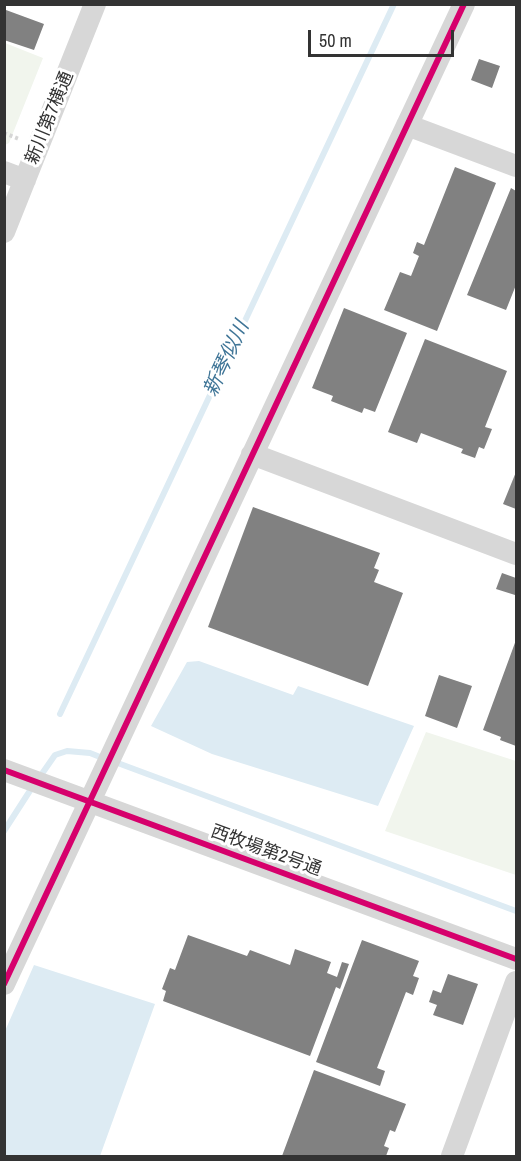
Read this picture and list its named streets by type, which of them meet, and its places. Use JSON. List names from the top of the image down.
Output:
{
  "streets": {
    "street": ["新川第7横通", "西牧場第2号通"]
  },
  "water": ["新琴似川"],
  "scale_bar": "50 m"
}
